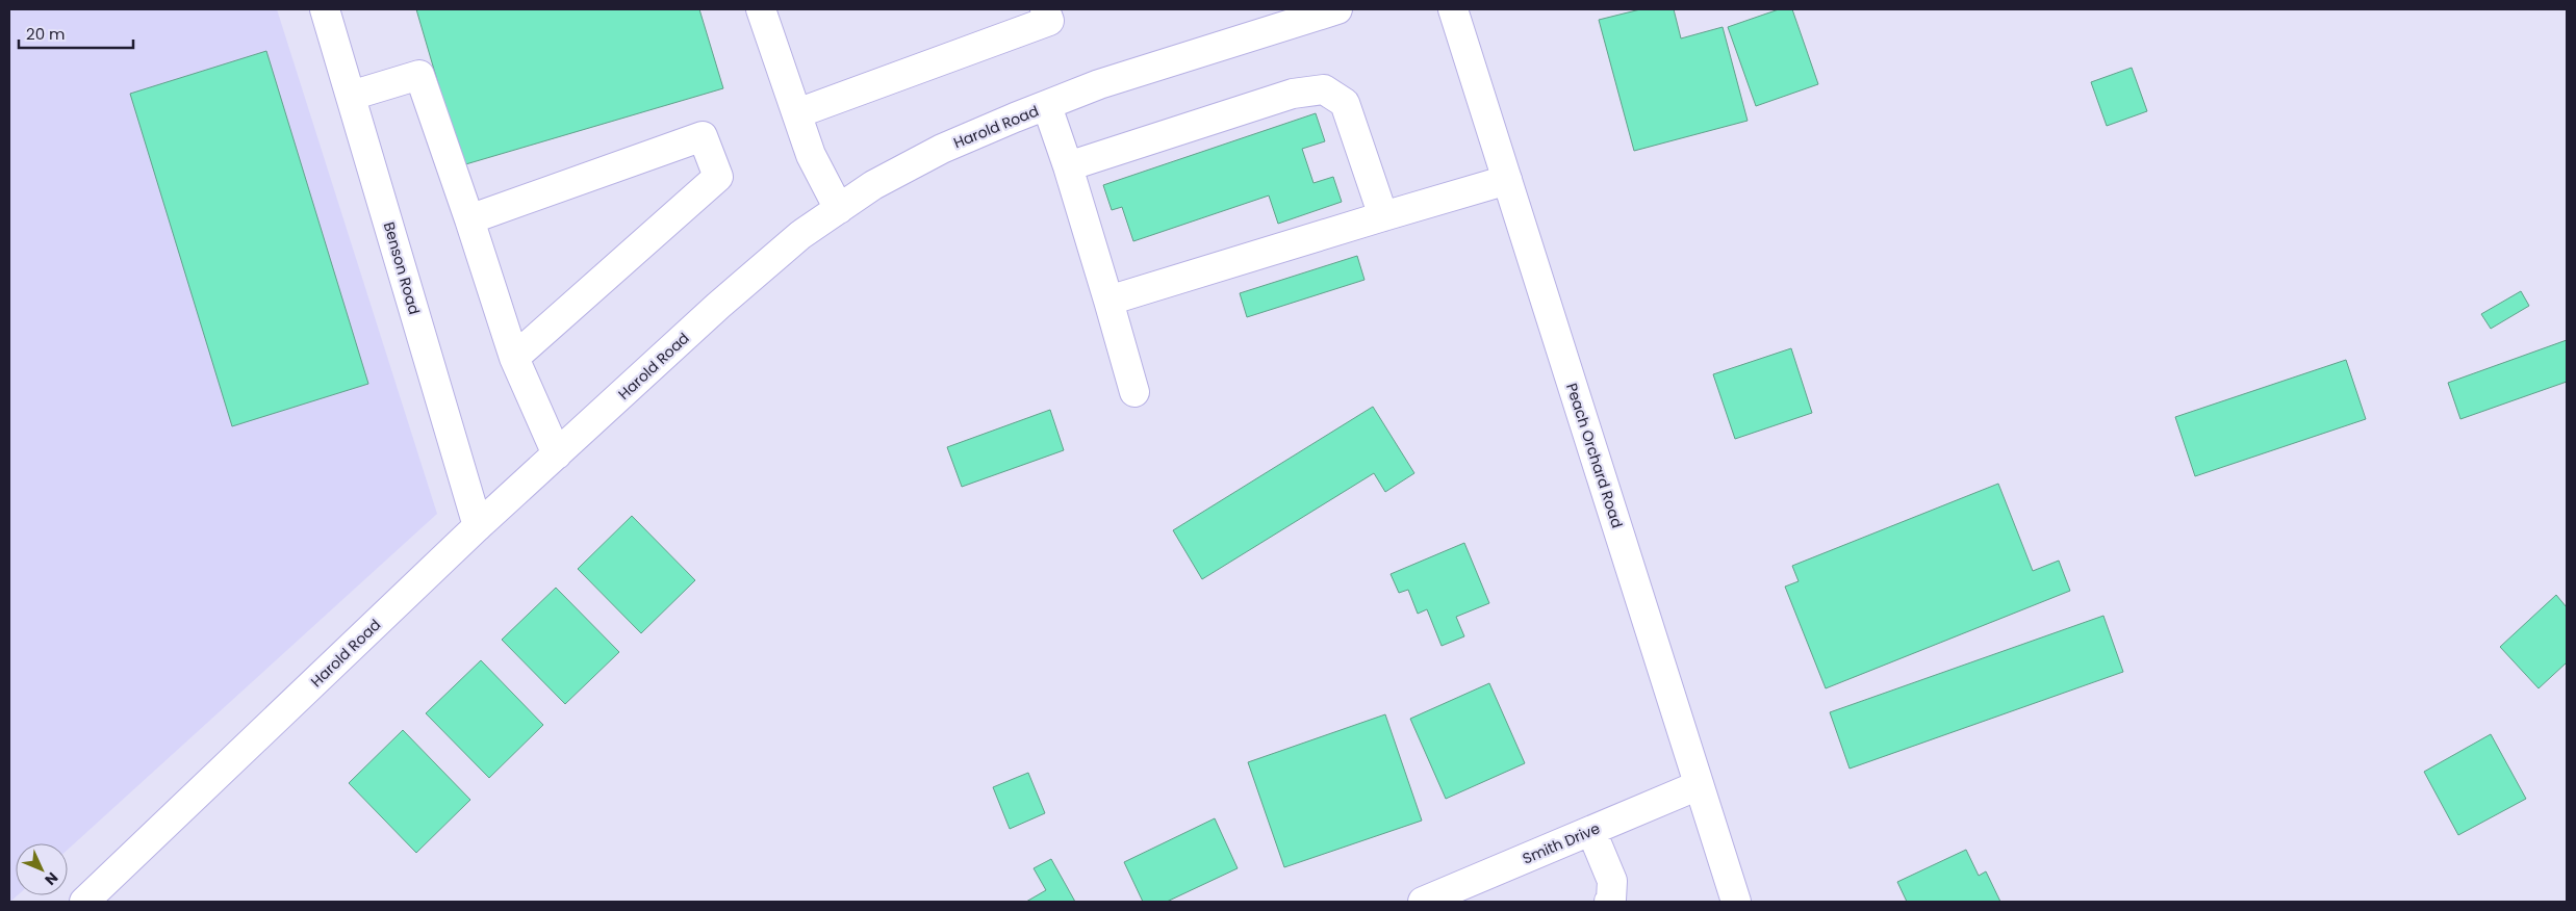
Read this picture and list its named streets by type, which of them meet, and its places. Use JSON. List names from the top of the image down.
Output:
{
  "streets": {
    "street": [
      "Harold Road",
      "Benson Road",
      "Peach Orchard Road",
      "Smith Drive"
    ]
  },
  "crossings": [
    ["Harold Road", "Benson Road"],
    ["Peach Orchard Road", "Smith Drive"]
  ],
  "scale_bar": "20 m",
  "north": "bottom right"
}
